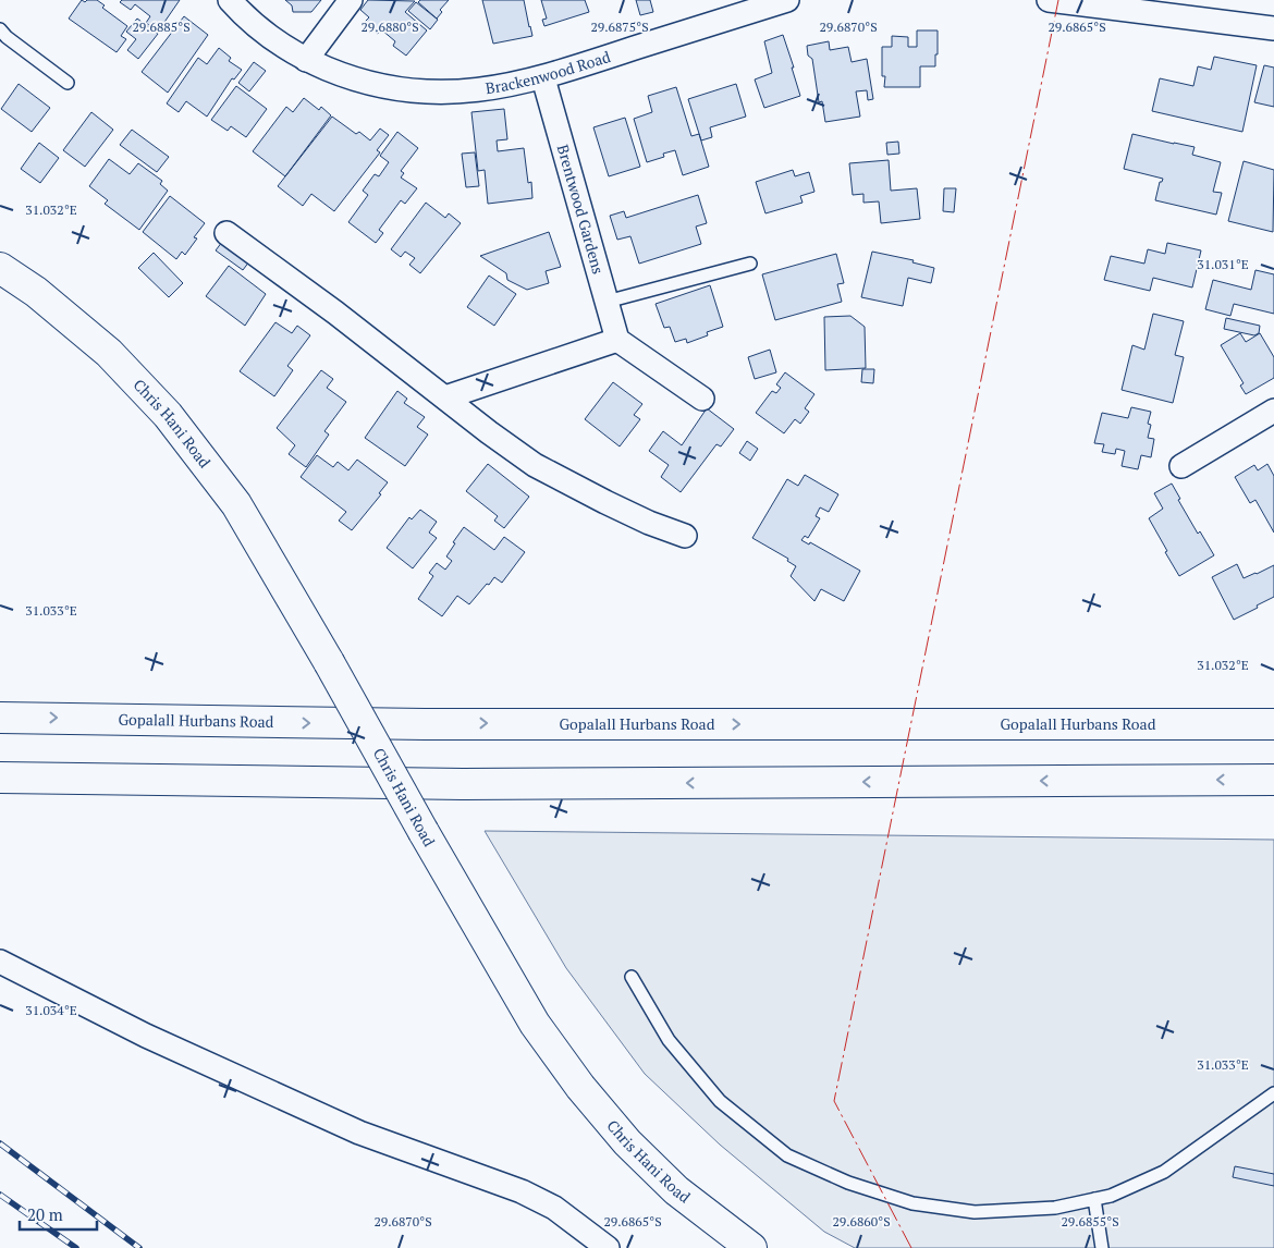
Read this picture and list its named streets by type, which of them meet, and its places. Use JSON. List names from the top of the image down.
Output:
{
  "streets": {
    "main road": ["Chris Hani Road", "Gopalall Hurbans Road"],
    "street": ["Brackenwood Road", "Brentwood Gardens"]
  },
  "crossings": [
    ["Brackenwood Road", "Brentwood Gardens"]
  ],
  "scale_bar": "20 m",
  "coordinates": [
    "29.6885°S",
    "29.6880°S",
    "29.6875°S",
    "29.6870°S",
    "29.6865°S",
    "31.032°E",
    "31.031°E",
    "31.033°E",
    "31.034°E",
    "29.6860°S",
    "29.6855°S"
  ]
}
